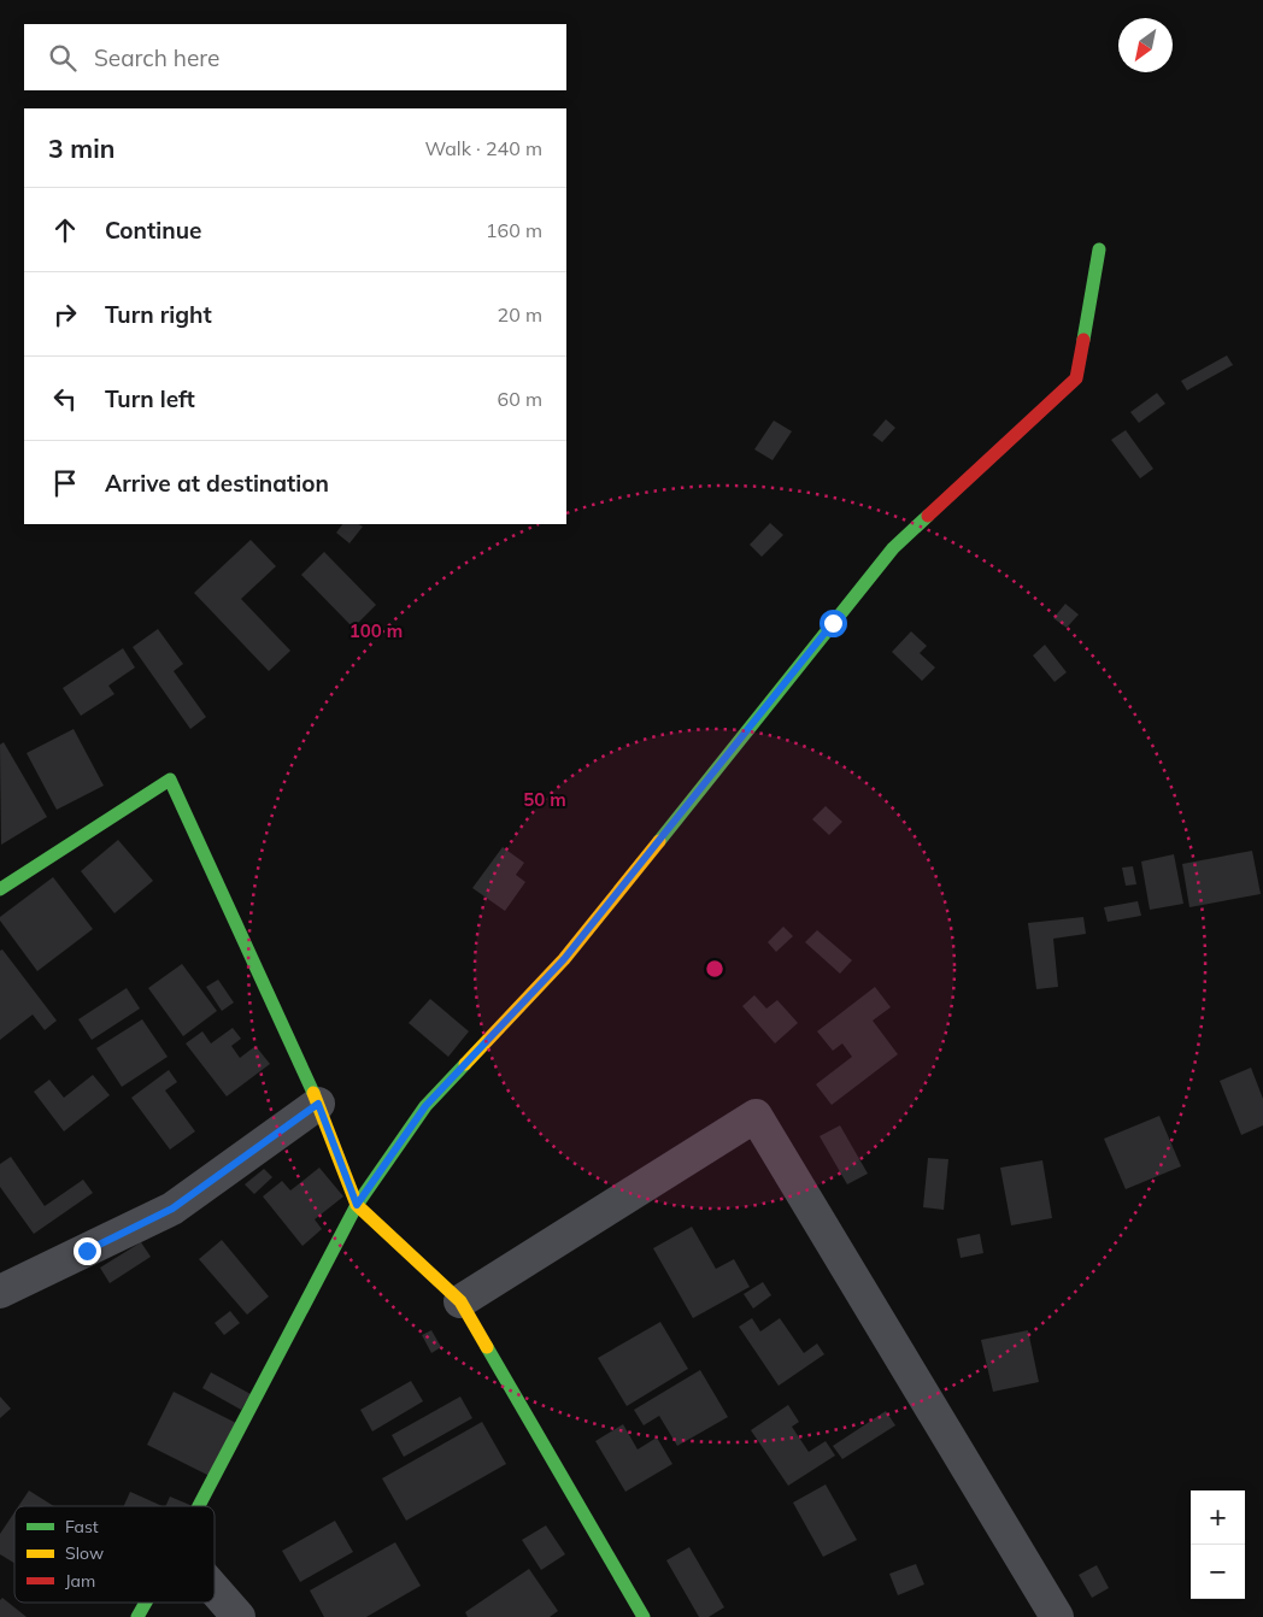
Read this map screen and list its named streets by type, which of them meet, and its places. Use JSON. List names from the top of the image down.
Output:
{
  "legend": ["Fast", "Slow", "Jam"],
  "north": "bottom left",
  "page": {
    "search": "Search here",
    "heading": ["3 min", "Walk · 240 m"],
    "list": [
      ["Continue", "160 m"],
      ["Turn right", "20 m"],
      ["Turn left", "60 m"],
      "Arrive at destination"
    ],
    "map_buttons": ["+", "−"]
  },
  "rings": ["100 m", "50 m"]
}
